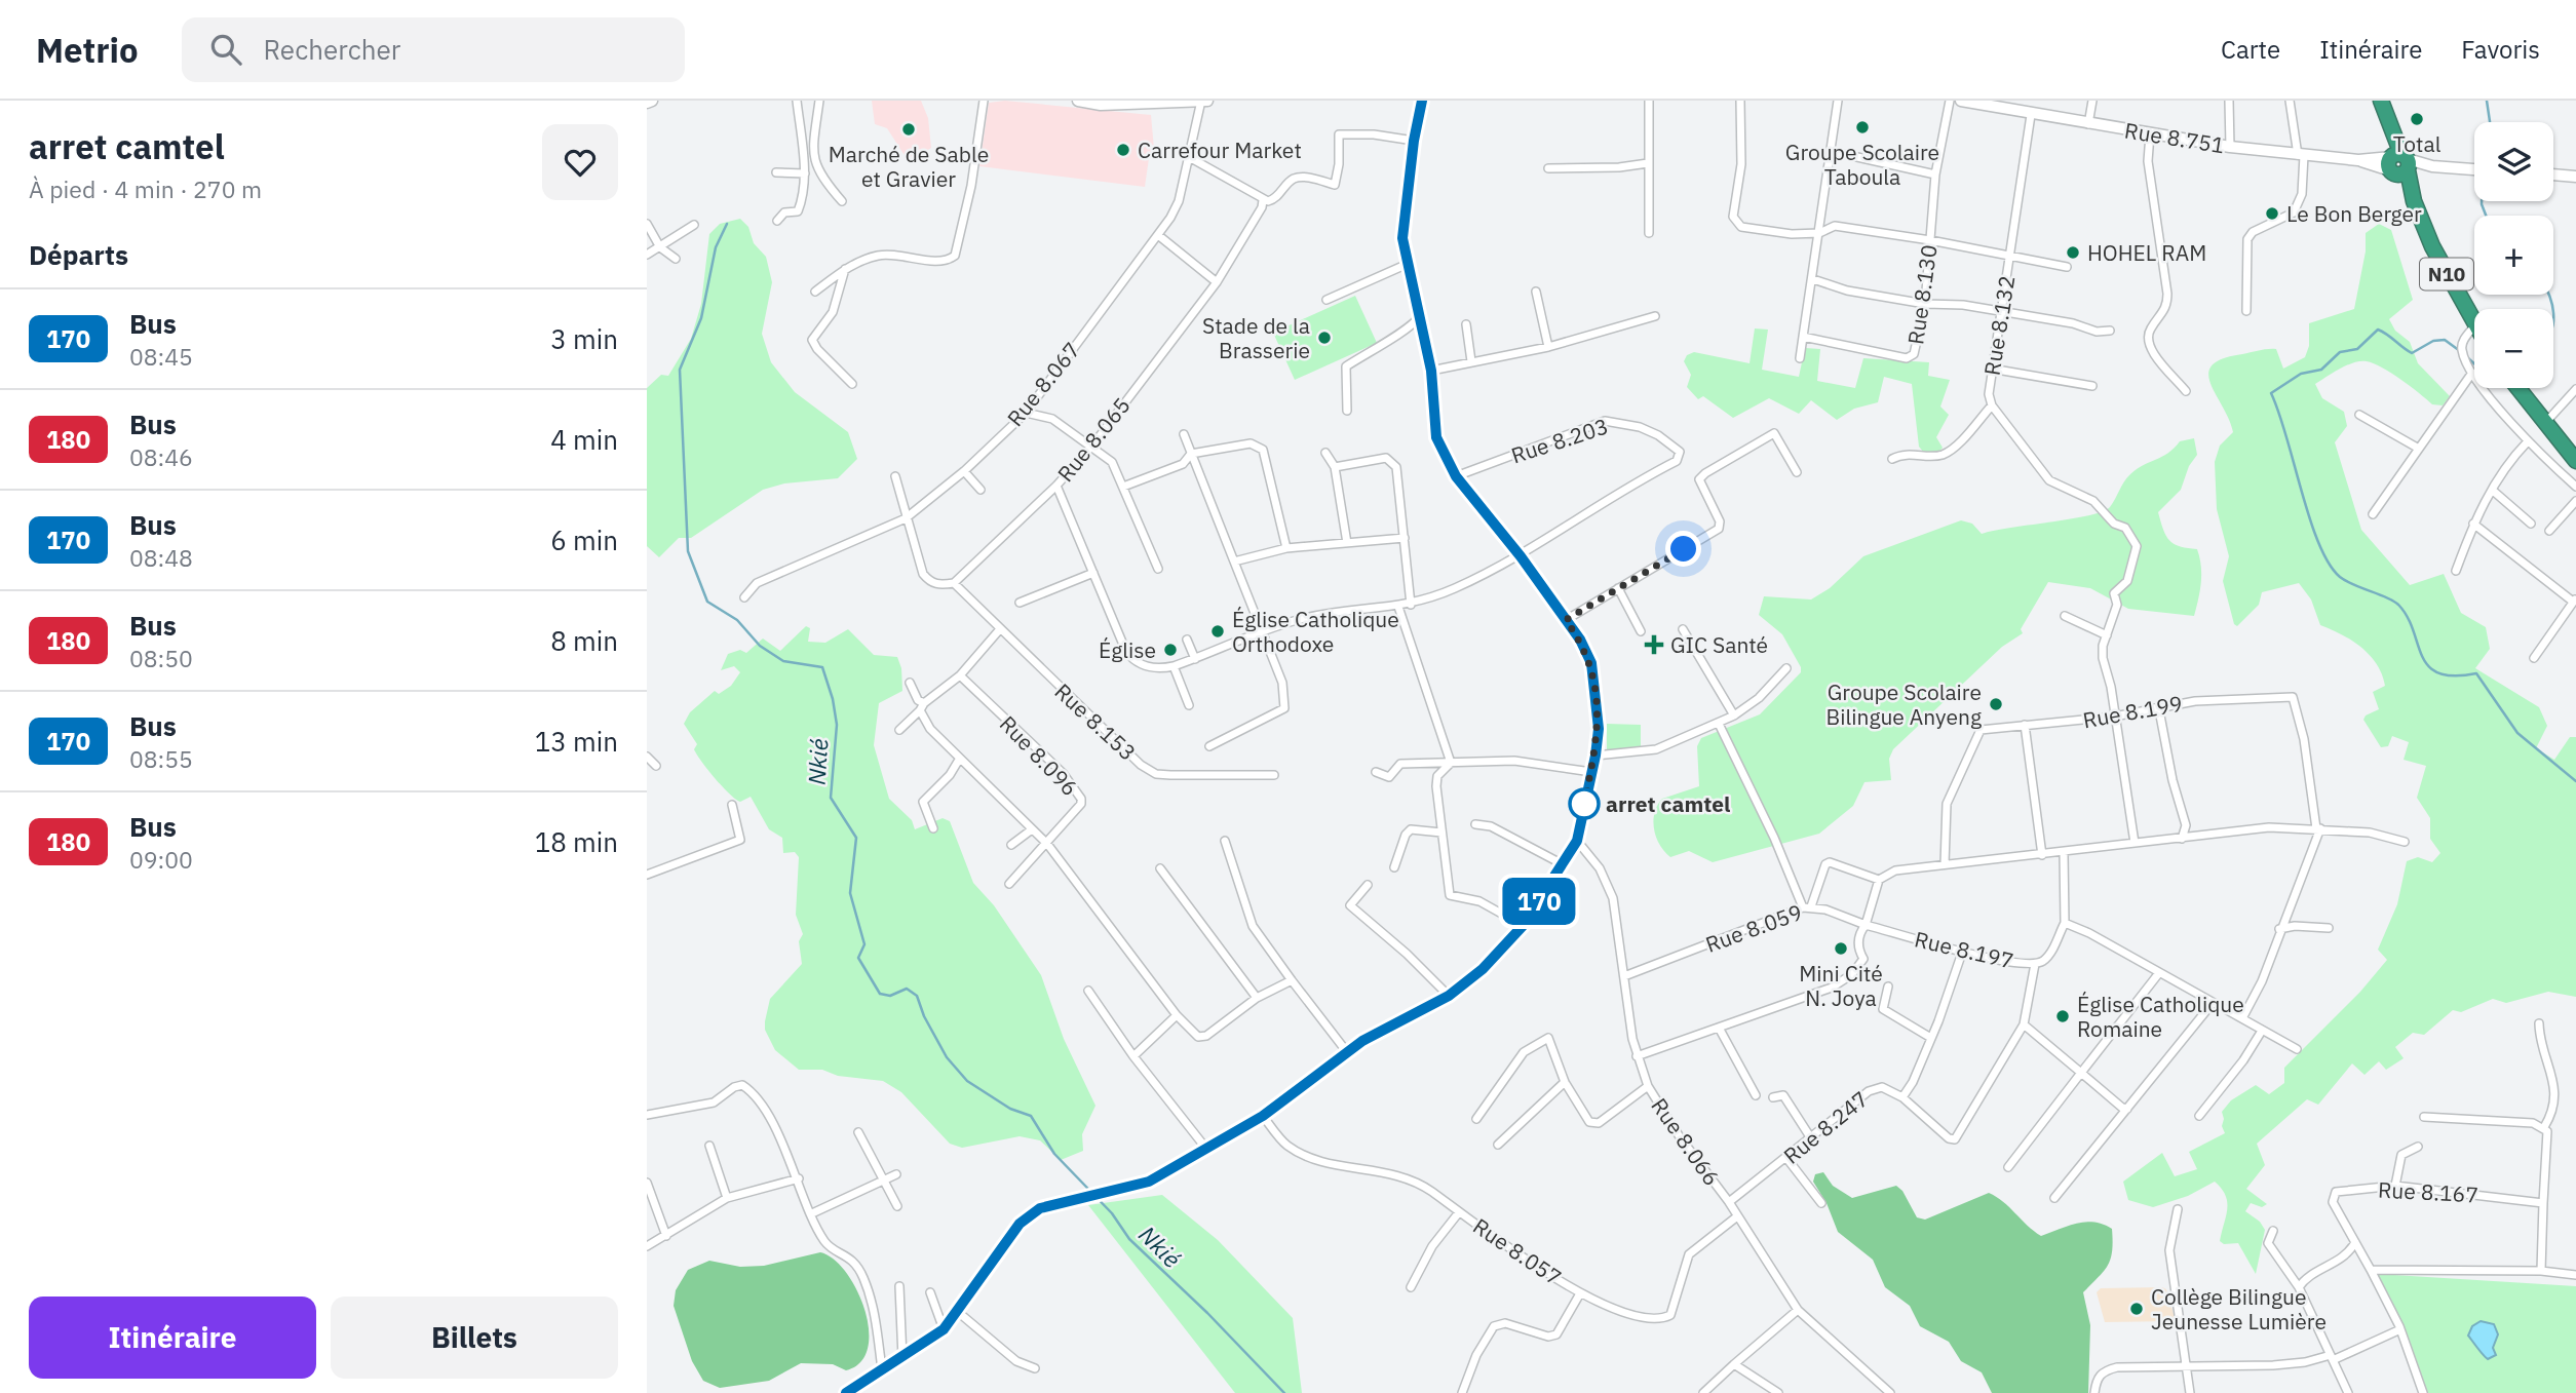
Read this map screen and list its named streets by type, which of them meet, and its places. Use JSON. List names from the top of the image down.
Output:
{
  "streets": {
    "highway": ["N10"],
    "main road": ["Rue 8.751"],
    "street": [
      "Rue 8.130",
      "Rue 8.132",
      "Rue 8.067",
      "Rue 8.065",
      "Rue 8.203",
      "Rue 8.199",
      "Rue 8.153",
      "Rue 8.096",
      "Rue 8.059",
      "Rue 8.197",
      "Rue 8.247",
      "Rue 8.066",
      "Rue 8.167",
      "Rue 8.057"
    ]
  },
  "crossings": [
    ["Rue 8.751", "N10"],
    ["Rue 8.751", "Rue 8.132"],
    ["Rue 8.132", "Rue 8.199"],
    ["Rue 8.065", "Rue 8.153"],
    ["Rue 8.059", "Rue 8.197"],
    ["Rue 8.059", "Rue 8.066"],
    ["Rue 8.197", "Rue 8.247"],
    ["Rue 8.247", "Rue 8.066"],
    ["Rue 8.066", "Rue 8.057"]
  ],
  "water": ["Nkié"],
  "places": {
    "other": [
      "Total",
      "Groupe Scolaire Taboula",
      "Marché de Sable et Gravier",
      "Carrefour Market",
      "Le Bon Berger",
      "HOHEL RAM",
      "Stade de la Brasserie",
      "Église Catholique Orthodoxe",
      "Église",
      "Groupe Scolaire Bilingue Anyeng",
      "arret camtel",
      "Mini Cité N. Joya",
      "Église Catholique Romaine",
      "Collège Bilingue Jeunesse Lumière"
    ],
    "health": ["GIC Santé"]
  },
  "lines": ["bus line 170"],
  "page": {
    "header": "Metrio",
    "search": "Rechercher",
    "nav": ["Carte", "Itinéraire", "Favoris"],
    "heading": [
      ["arret camtel", "À pied · 4 min · 270 m"],
      "Départs"
    ],
    "on_map": "170",
    "map_buttons": ["+", "−"],
    "list": [
      {
        "mark": "170",
        "name": "Bus",
        "note": "08:45",
        "value": "3 min"
      },
      {
        "mark": "180",
        "name": "Bus",
        "note": "08:46",
        "value": "4 min"
      },
      {
        "mark": "170",
        "name": "Bus",
        "note": "08:48",
        "value": "6 min"
      },
      {
        "mark": "180",
        "name": "Bus",
        "note": "08:50",
        "value": "8 min"
      },
      {
        "mark": "170",
        "name": "Bus",
        "note": "08:55",
        "value": "13 min"
      },
      {
        "mark": "180",
        "name": "Bus",
        "note": "09:00",
        "value": "18 min"
      }
    ],
    "buttons": ["Itinéraire", "Billets"]
  }
}
